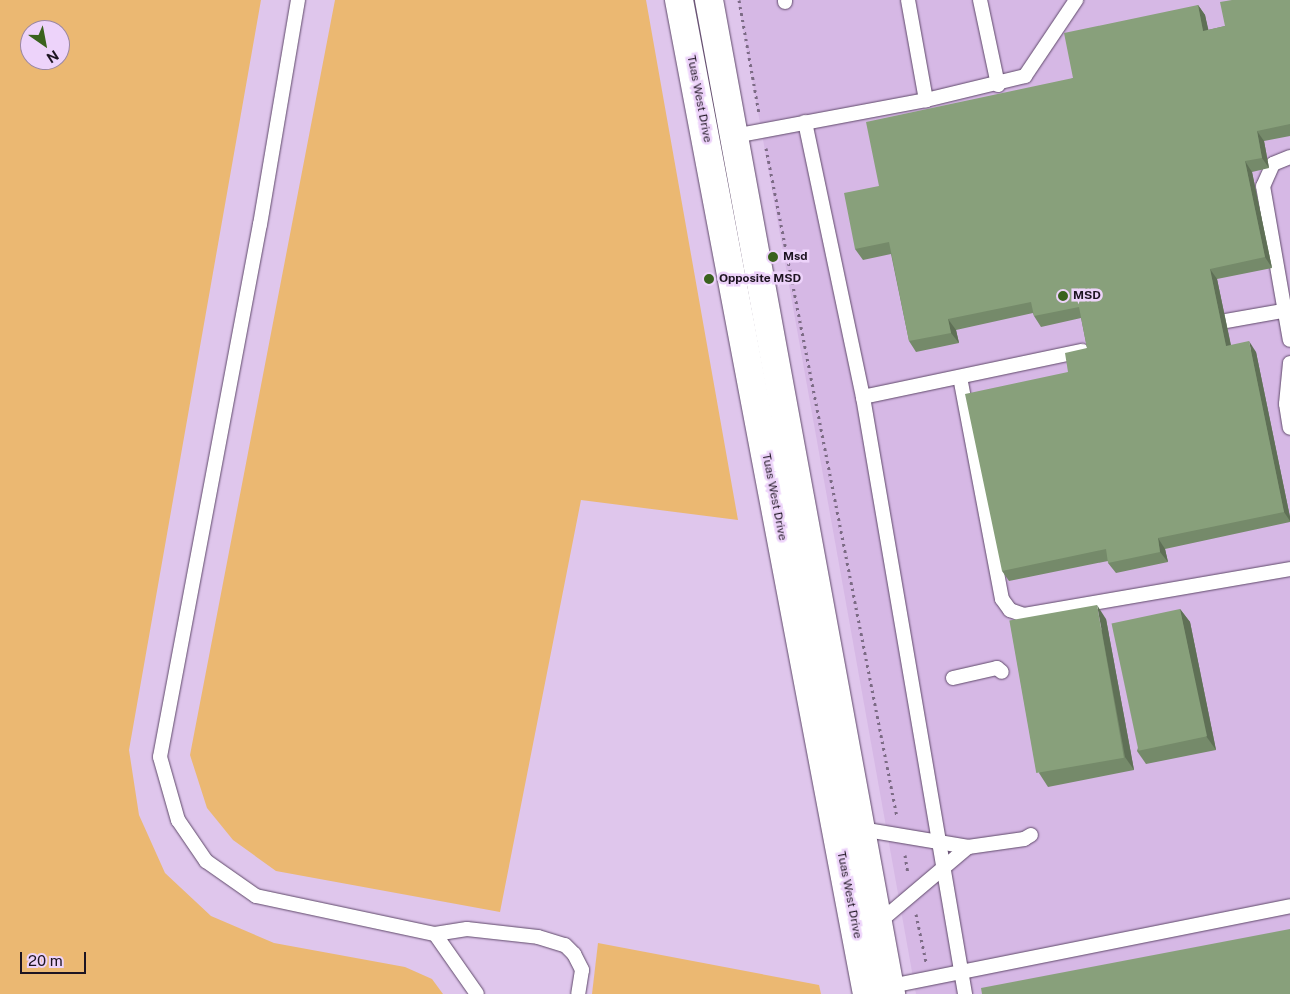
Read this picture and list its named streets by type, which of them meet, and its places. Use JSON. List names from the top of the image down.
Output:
{
  "streets": {
    "main road": ["Tuas West Drive"]
  },
  "places": ["Msd", "Opposite MSD", "MSD"],
  "scale_bar": "20 m",
  "north": "bottom right"
}
